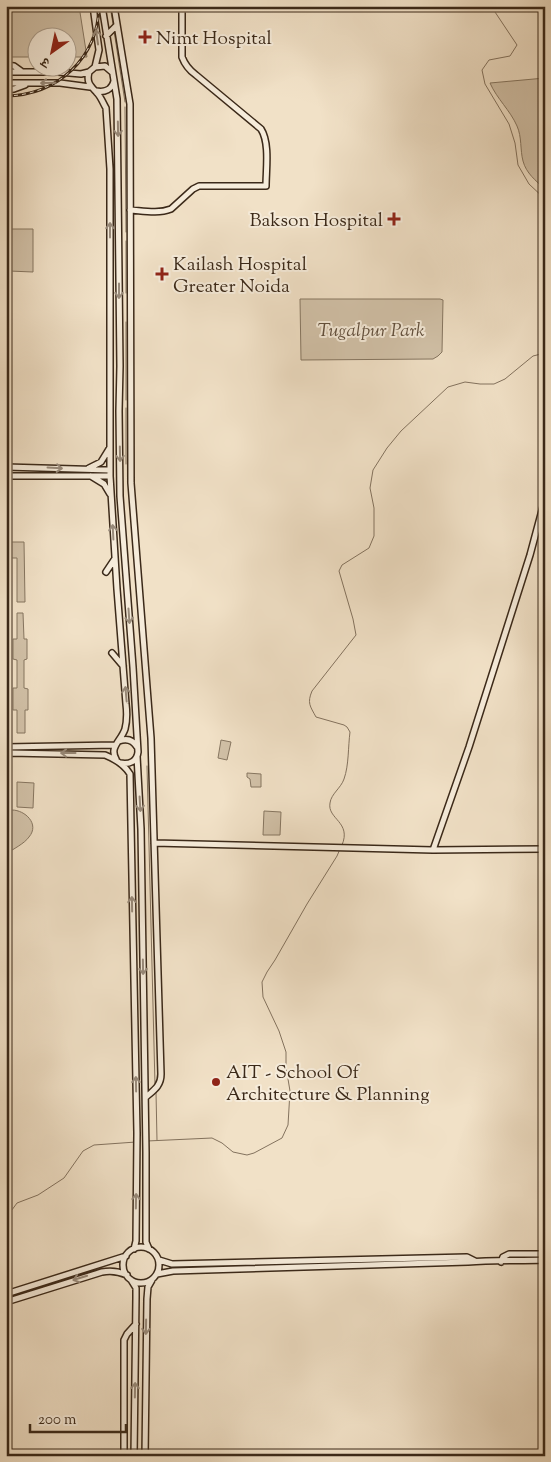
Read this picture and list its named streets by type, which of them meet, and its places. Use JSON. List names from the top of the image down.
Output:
{
  "parks": ["Tugalpur Park"],
  "places": {
    "health": ["Nimt Hospital", "Bakson Hospital", "Kailash Hospital Greater Noida"],
    "other": ["AIT - School Of Architecture & Planning"]
  },
  "scale_bar": "200 m",
  "north": "bottom left"
}
